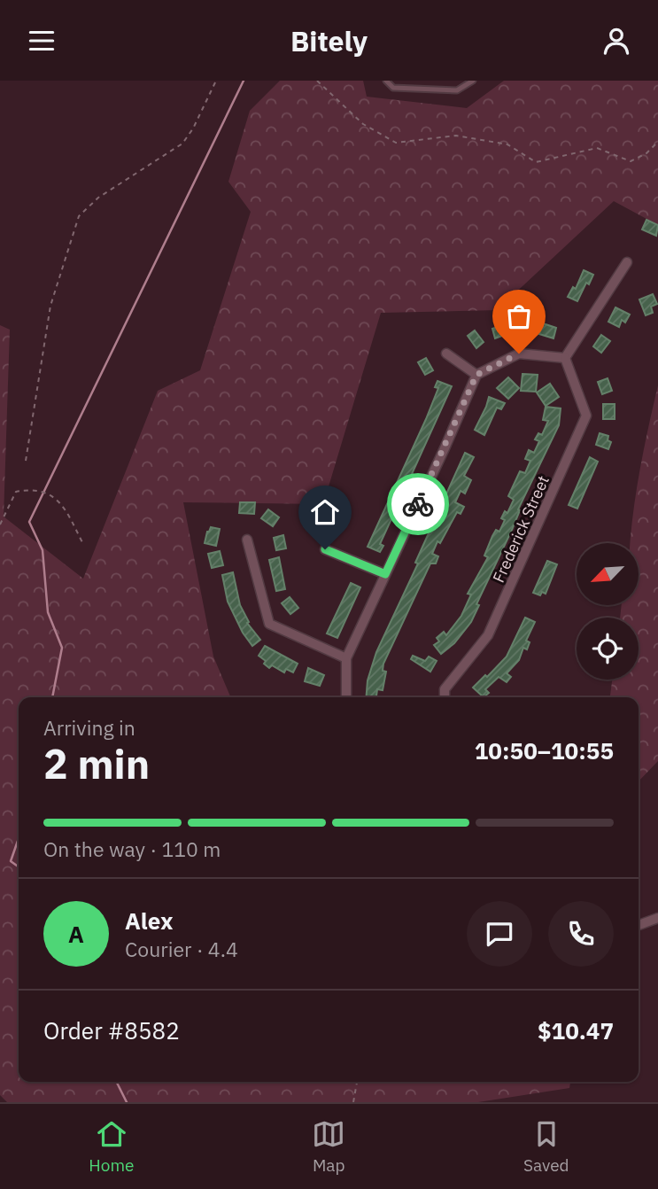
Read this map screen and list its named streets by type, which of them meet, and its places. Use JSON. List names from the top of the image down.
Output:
{
  "streets": {
    "street": ["Frederick Street"]
  },
  "north": "bottom left",
  "page": {
    "header": "Bitely",
    "heading": ["2 min", "Arriving in", "10:50–10:55"],
    "panel": [
      "Alex",
      "Courier · 4.4",
      "Order #8582",
      "$10.47"
    ],
    "bar": "On the way · 110 m",
    "round": "A",
    "tabs": ["Home", "Map", "Saved"]
  }
}
